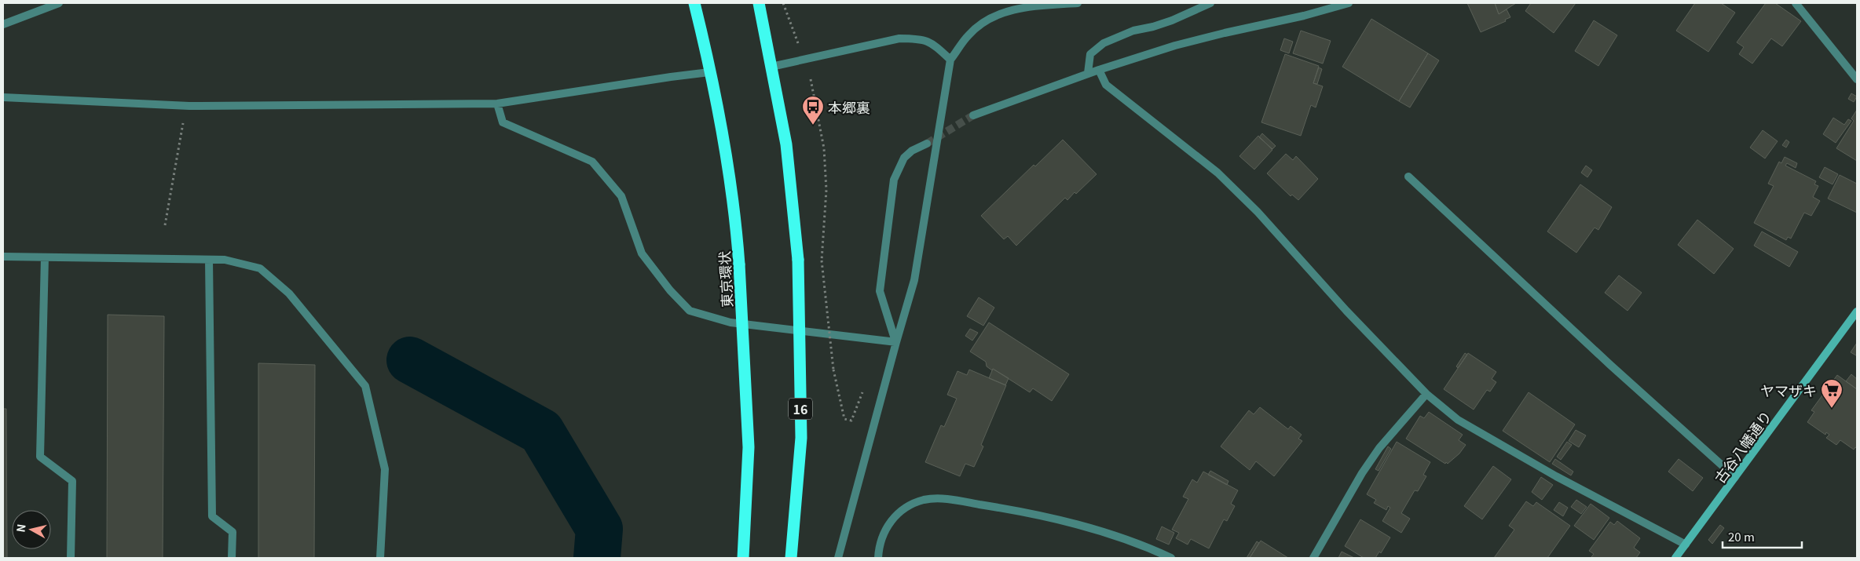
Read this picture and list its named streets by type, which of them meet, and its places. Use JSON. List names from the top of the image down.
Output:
{
  "streets": {
    "highway": ["東京環状", "16"],
    "street": ["古谷八幡通り"]
  },
  "places": {
    "bus stop": ["本郷裏"],
    "supermarket": ["ヤマザキ"]
  },
  "scale_bar": "20 m",
  "north": "left"
}
